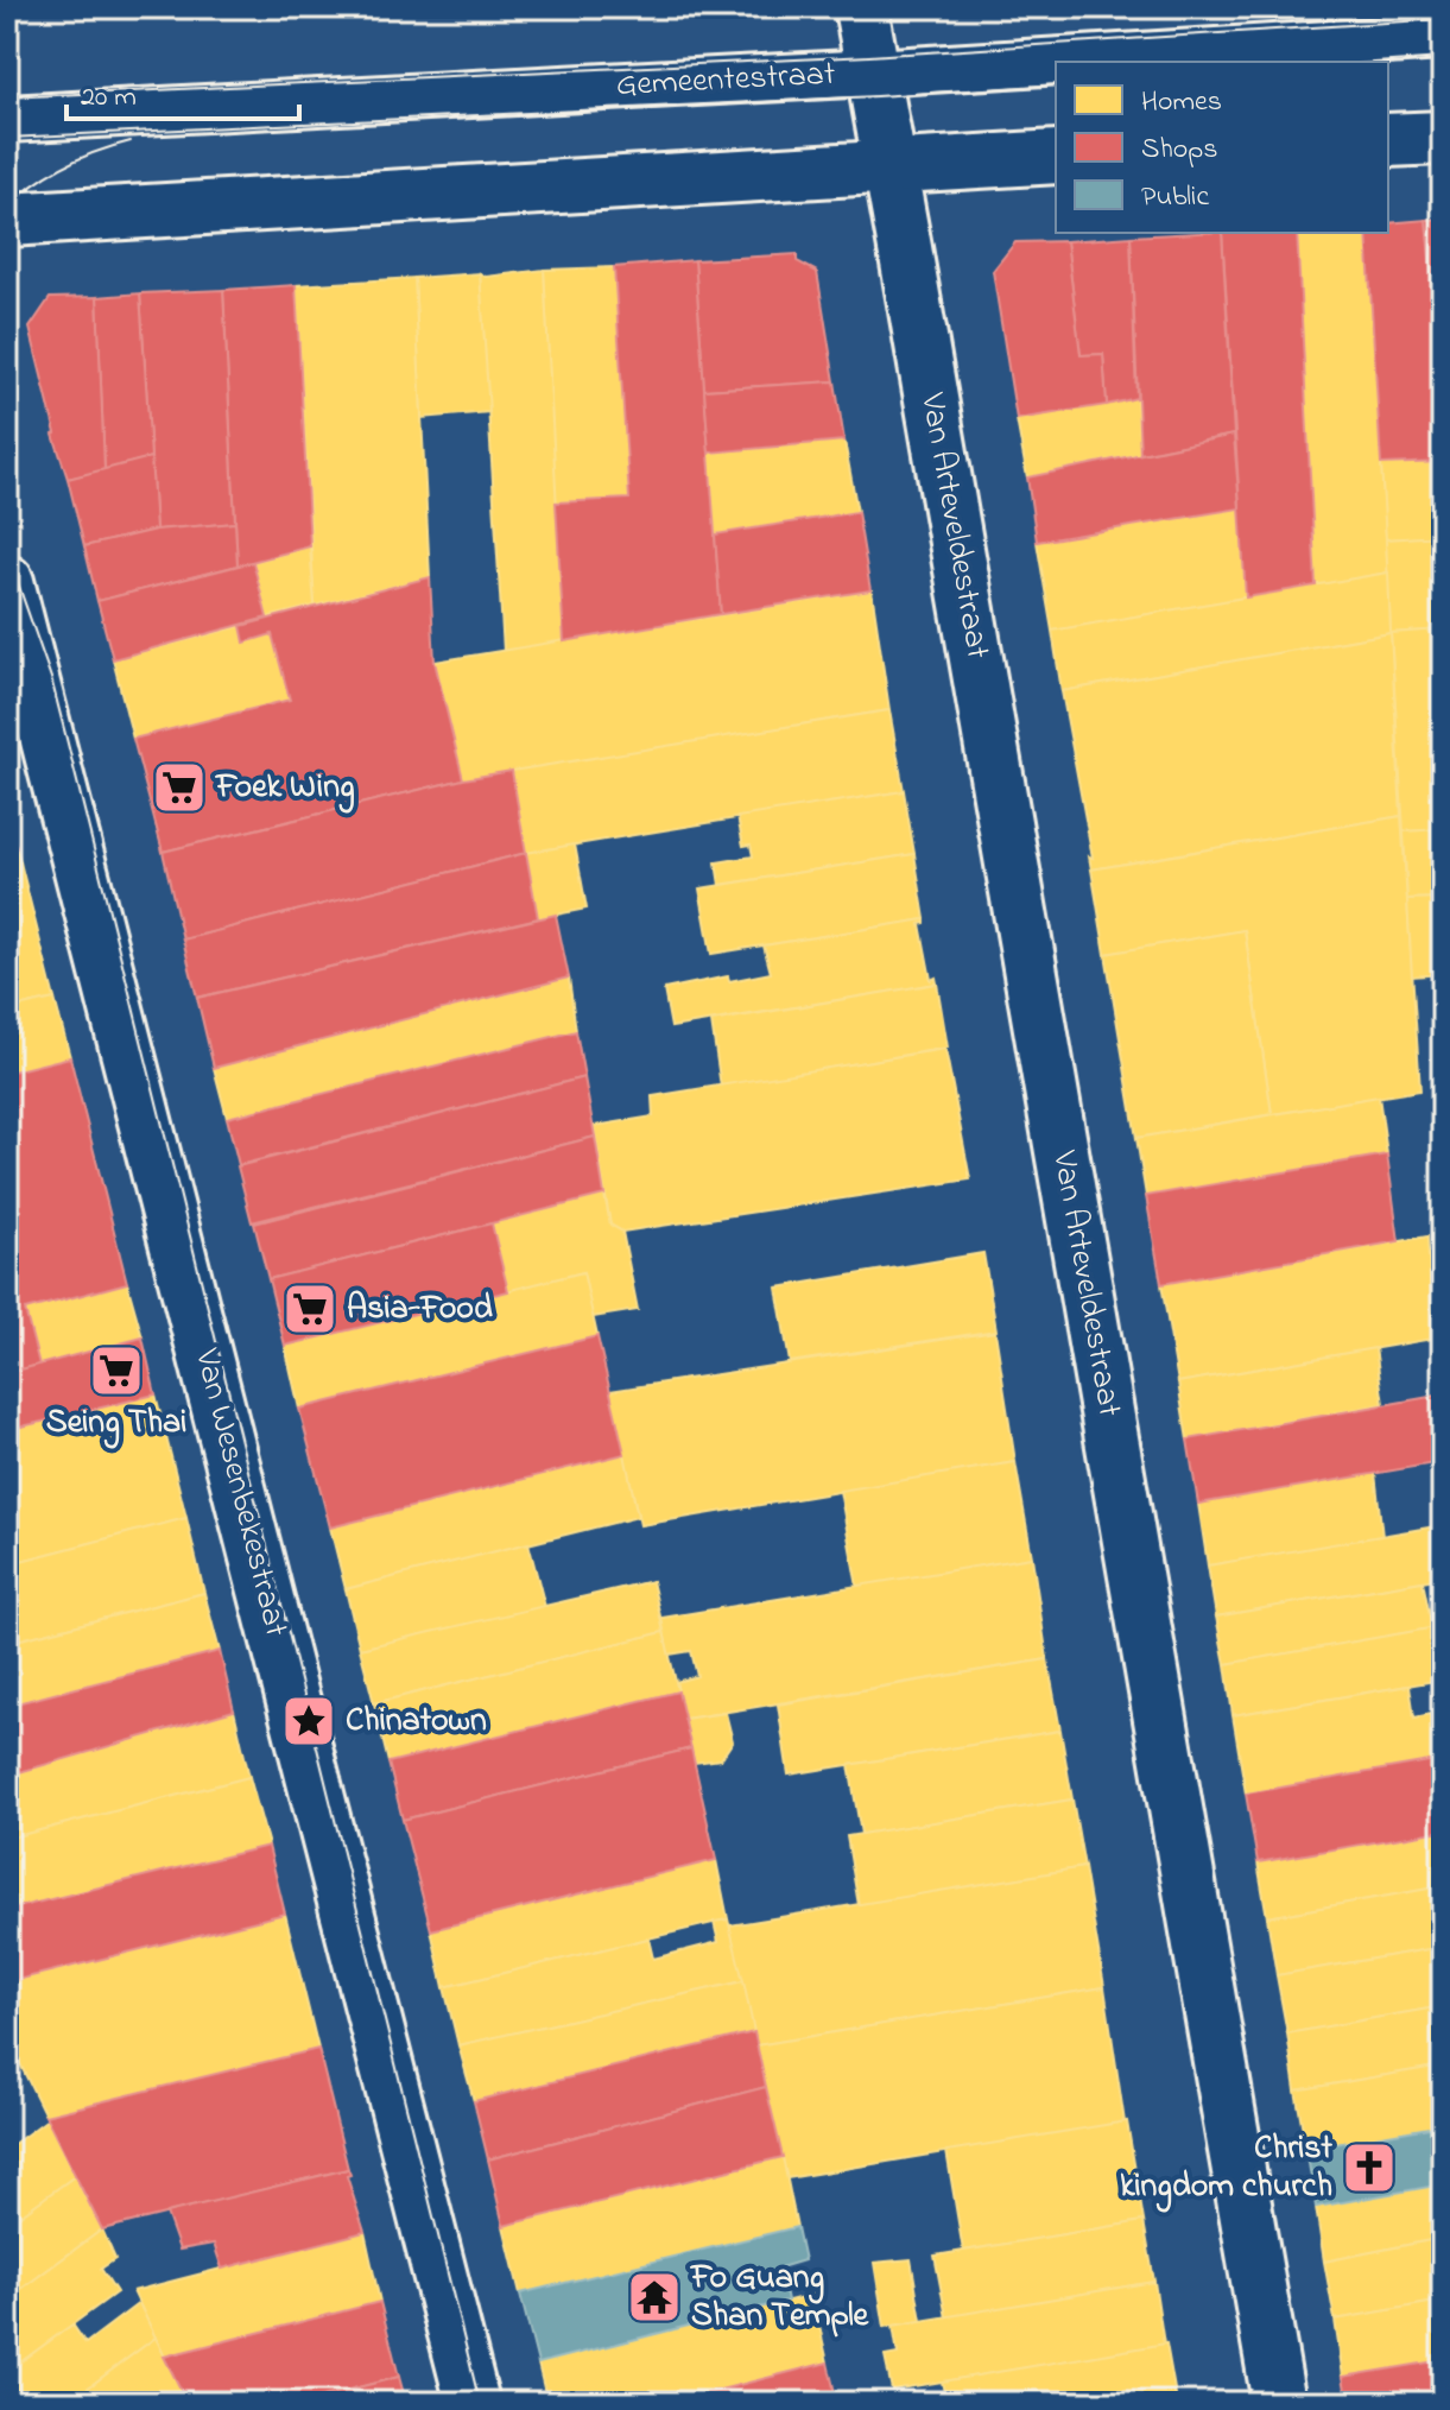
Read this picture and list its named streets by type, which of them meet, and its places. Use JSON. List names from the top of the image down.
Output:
{
  "streets": {
    "street": ["Van Arteveldestraat", "Van Wesenbekestraat"],
    "lane": ["Gemeentestraat"]
  },
  "crossings": [
    ["Gemeentestraat", "Van Arteveldestraat"]
  ],
  "places": {
    "supermarket": ["Foek Wing", "Asia-Food", "Seing Thai"],
    "place": ["Chinatown"],
    "church": ["Christ kingdom church"],
    "temple": ["Fo Guang Shan Temple"]
  },
  "legend": ["Homes", "Shops", "Public"],
  "scale_bar": "20 m"
}
